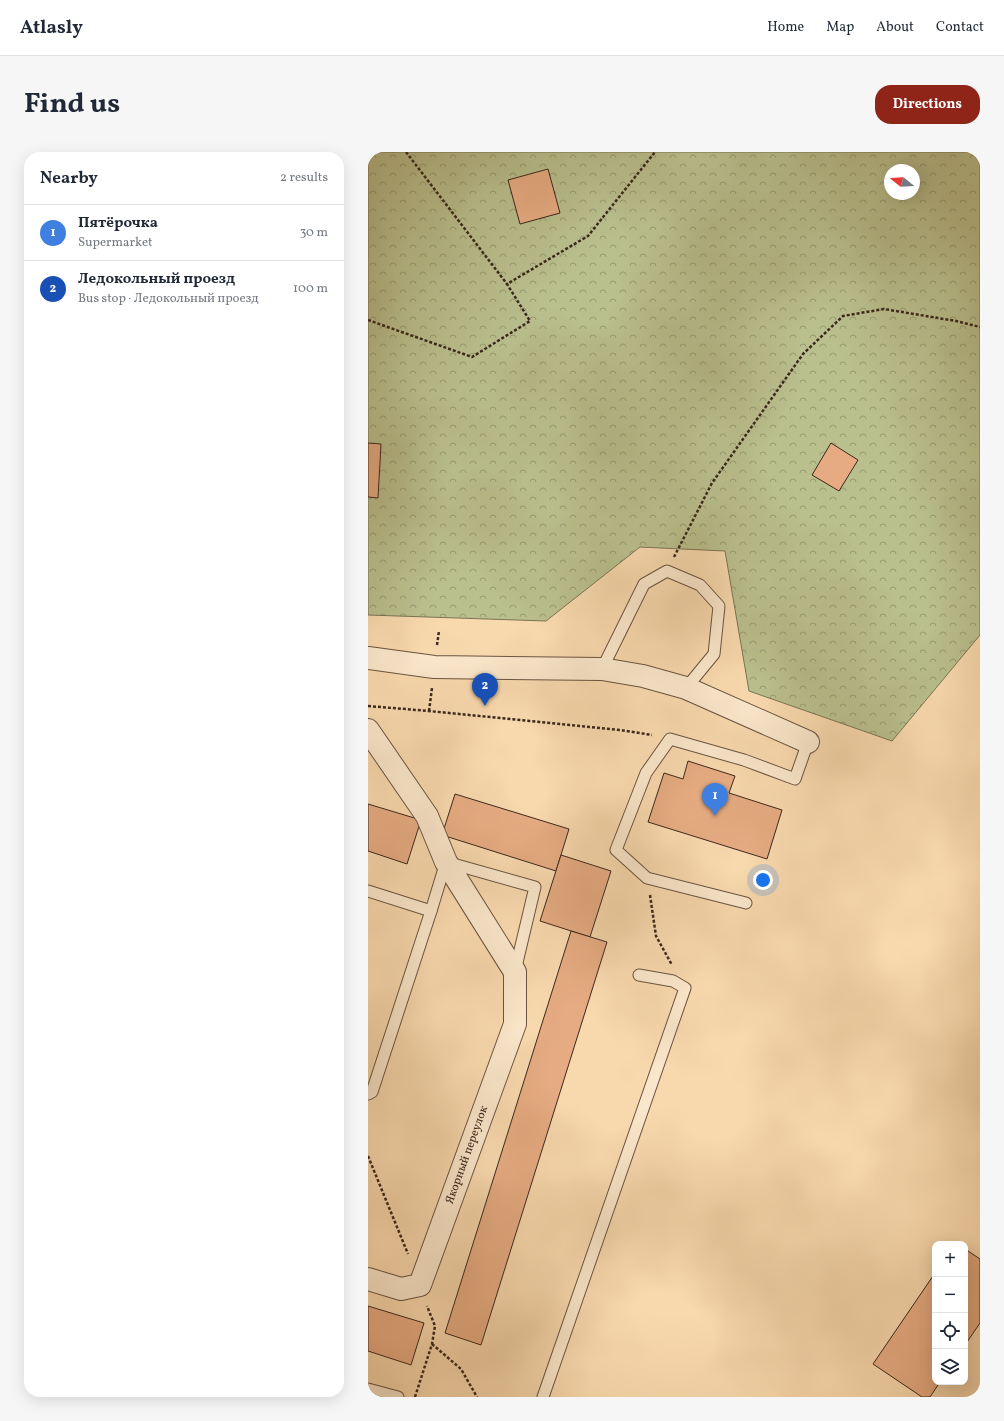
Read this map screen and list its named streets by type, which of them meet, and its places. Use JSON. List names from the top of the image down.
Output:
{
  "streets": {
    "street": ["Якорный переулок"]
  },
  "north": "left",
  "page": {
    "header": "Atlasly",
    "nav": [
      "Home",
      "Map",
      "About",
      "Contact"
    ],
    "title": "Find us",
    "buttons": "Directions",
    "heading": ["Nearby", "2 results"],
    "list": [
      {
        "mark": "1",
        "name": "Пятёрочка",
        "note": "Supermarket",
        "value": "30 m"
      },
      {
        "mark": "2",
        "name": "Ледокольный проезд",
        "note": "Bus stop · Ледокольный проезд",
        "value": "100 m"
      }
    ],
    "pins": ["2", "1"],
    "map_buttons": ["+", "−"]
  }
}
